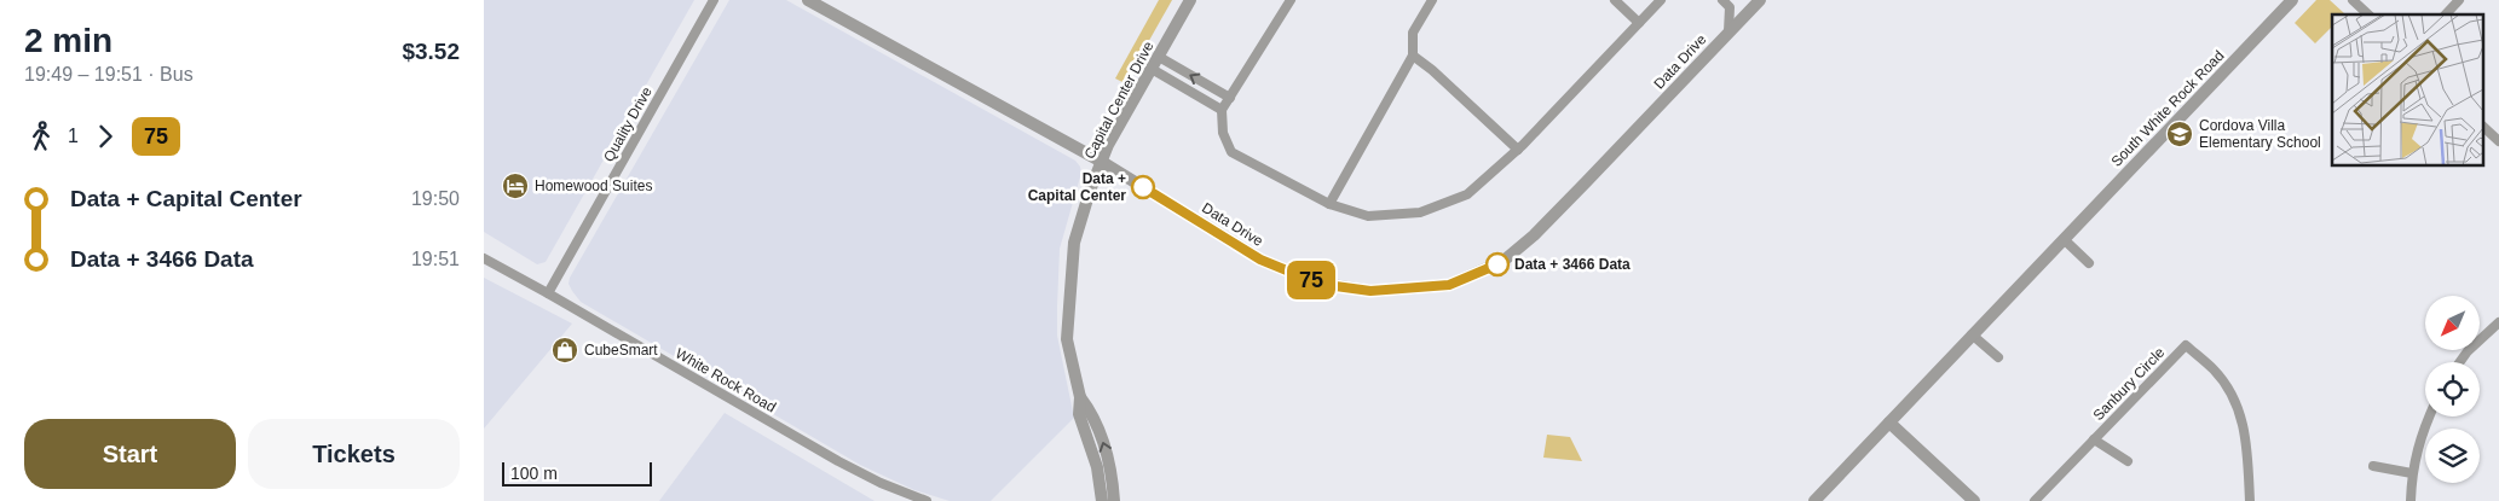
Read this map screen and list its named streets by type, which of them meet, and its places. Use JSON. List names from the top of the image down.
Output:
{
  "streets": {
    "street": [
      "Data Drive",
      "Capital Center Drive",
      "South White Rock Road",
      "Quality Drive",
      "White Rock Road",
      "Sanbury Circle"
    ]
  },
  "crossings": [
    ["Data Drive", "Capital Center Drive"],
    ["Quality Drive", "White Rock Road"]
  ],
  "places": {
    "school or university": ["Cordova Villa Elementary School"],
    "hotel": ["Homewood Suites"],
    "other": ["Data + Capital Center", "Data + 3466 Data"],
    "shop": ["CubeSmart"]
  },
  "lines": ["bus line 75"],
  "scale_bar": "100 m",
  "north": "bottom left",
  "page": {
    "heading": ["2 min", "19:49 – 19:51 · Bus", "$3.52"],
    "on_map": "75",
    "legs": ["1", "75"],
    "list": [
      {
        "name": "Data + Capital Center",
        "value": "19:50"
      },
      {
        "name": "Data + 3466 Data",
        "value": "19:51"
      }
    ],
    "buttons": ["Start", "Tickets"],
    "scale": "100 m"
  }
}
